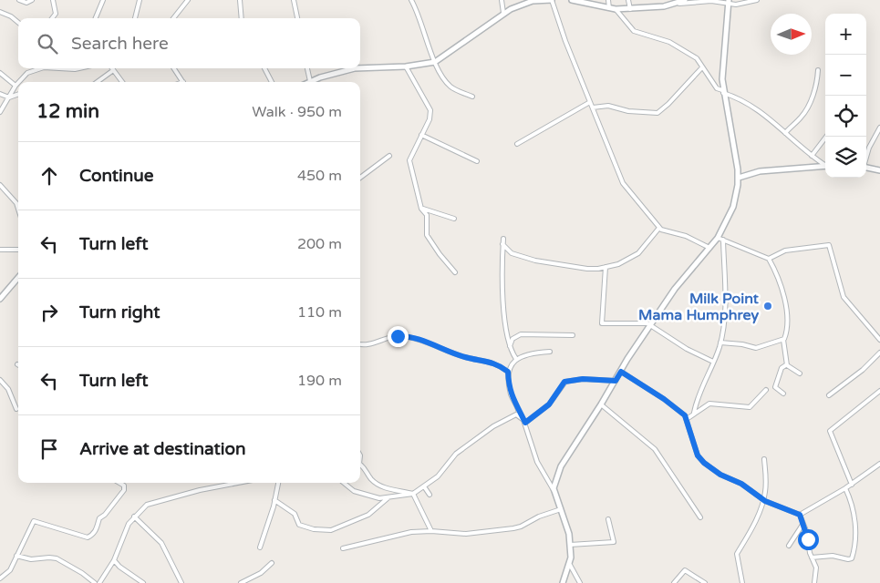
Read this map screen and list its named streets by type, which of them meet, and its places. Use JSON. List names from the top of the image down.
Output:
{
  "places": ["Milk Point Mama Humphrey"],
  "north": "right",
  "page": {
    "map_buttons": ["+", "−"],
    "search": "Search here",
    "heading": ["12 min", "Walk · 950 m"],
    "list": [
      ["Continue", "450 m"],
      ["Turn left", "200 m"],
      ["Turn right", "110 m"],
      ["Turn left", "190 m"],
      "Arrive at destination"
    ]
  }
}
